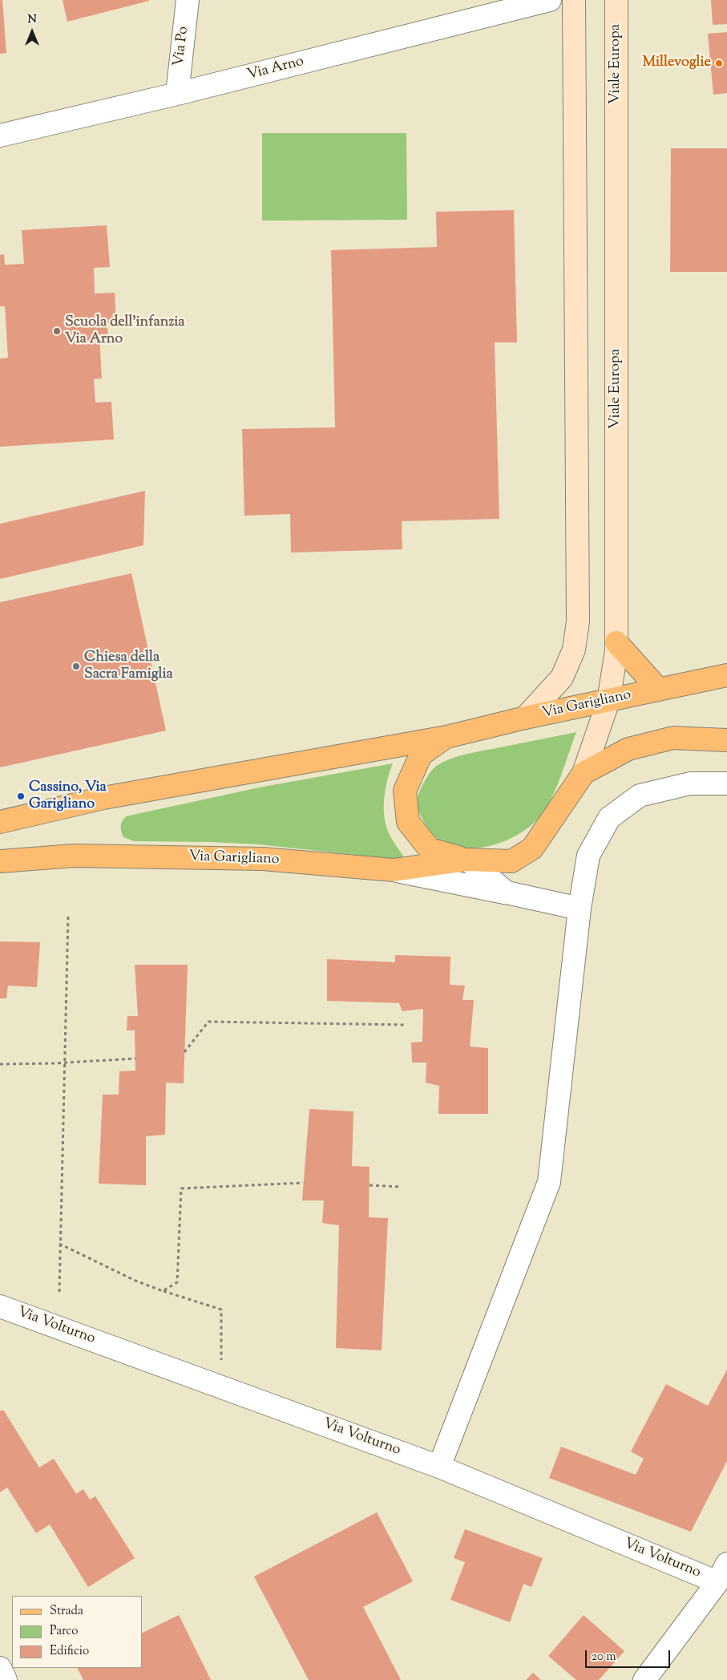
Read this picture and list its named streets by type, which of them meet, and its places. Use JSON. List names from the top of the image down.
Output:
{
  "streets": {
    "main road": ["Via Garigliano"],
    "street": [
      "Via Po",
      "Viale Europa",
      "Via Arno",
      "Via Volturno"
    ]
  },
  "crossings": [
    ["Via Po", "Via Arno"],
    ["Viale Europa", "Via Garigliano"]
  ],
  "places": [
    "Millevoglie",
    "Scuola dell'infanzia Via Arno",
    "Chiesa della Sacra Famiglia",
    "Cassino, Via Garigliano"
  ],
  "legend": ["Strada", "Parco", "Edificio"],
  "scale_bar": "20 m",
  "north": "top"
}
